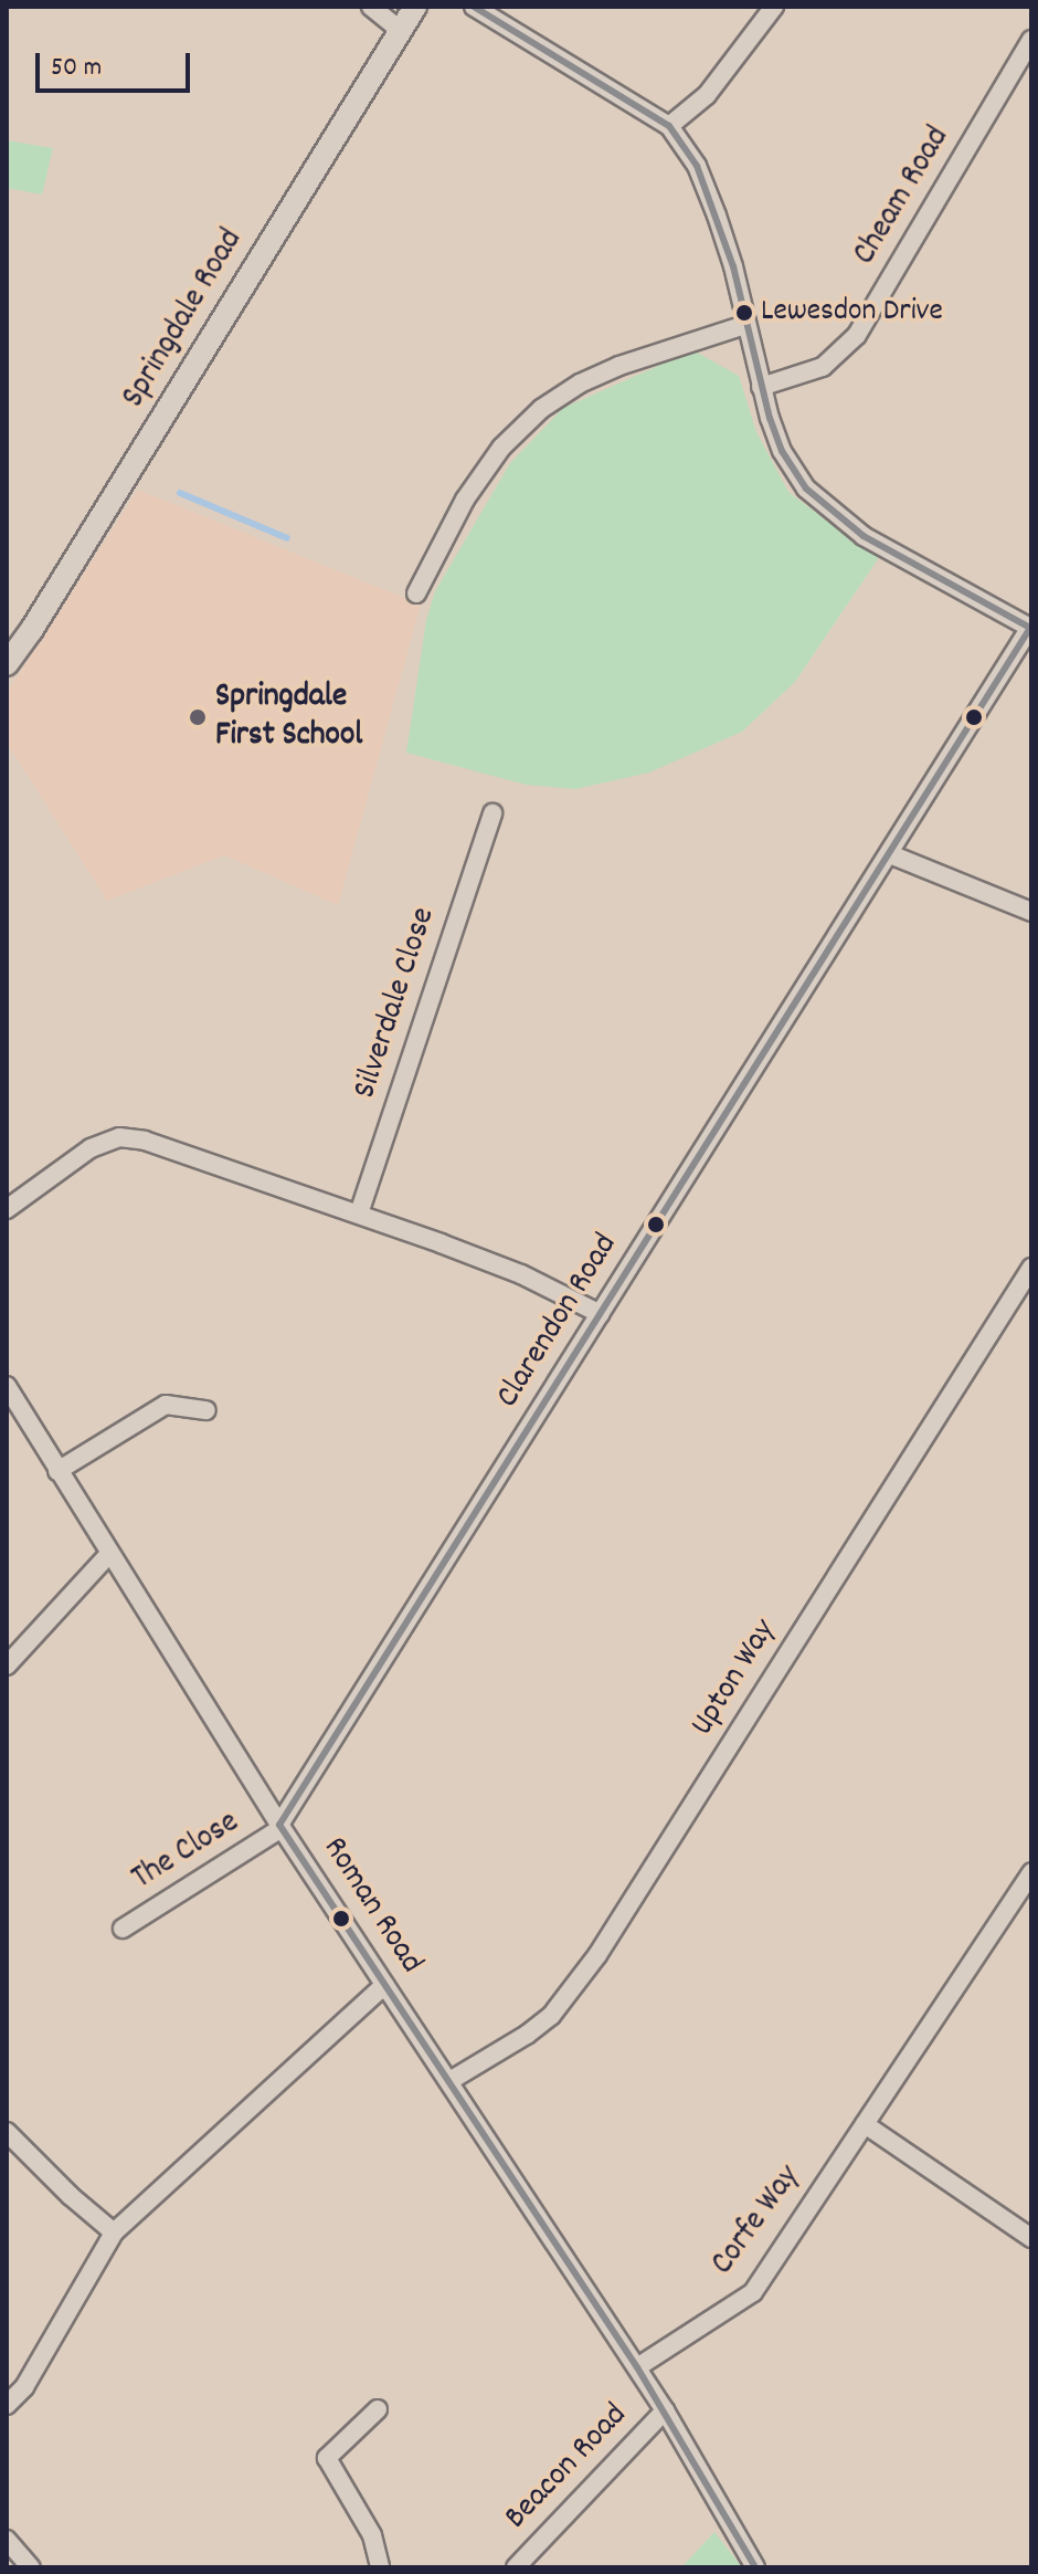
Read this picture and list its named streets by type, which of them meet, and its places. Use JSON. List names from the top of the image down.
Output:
{
  "streets": {
    "street": [
      "Cheam Road",
      "Springdale Road",
      "Silverdale Close",
      "Clarendon Road",
      "Upton Way",
      "The Close",
      "Roman Road",
      "Corfe Way",
      "Beacon Road"
    ]
  },
  "crossings": [
    ["Clarendon Road", "The Close"],
    ["Clarendon Road", "Roman Road"],
    ["Upton Way", "Roman Road"],
    ["The Close", "Roman Road"],
    ["Roman Road", "Corfe Way"],
    ["Roman Road", "Beacon Road"]
  ],
  "places": ["Lewesdon Drive", "Springdale First School"],
  "scale_bar": "50 m"
}
